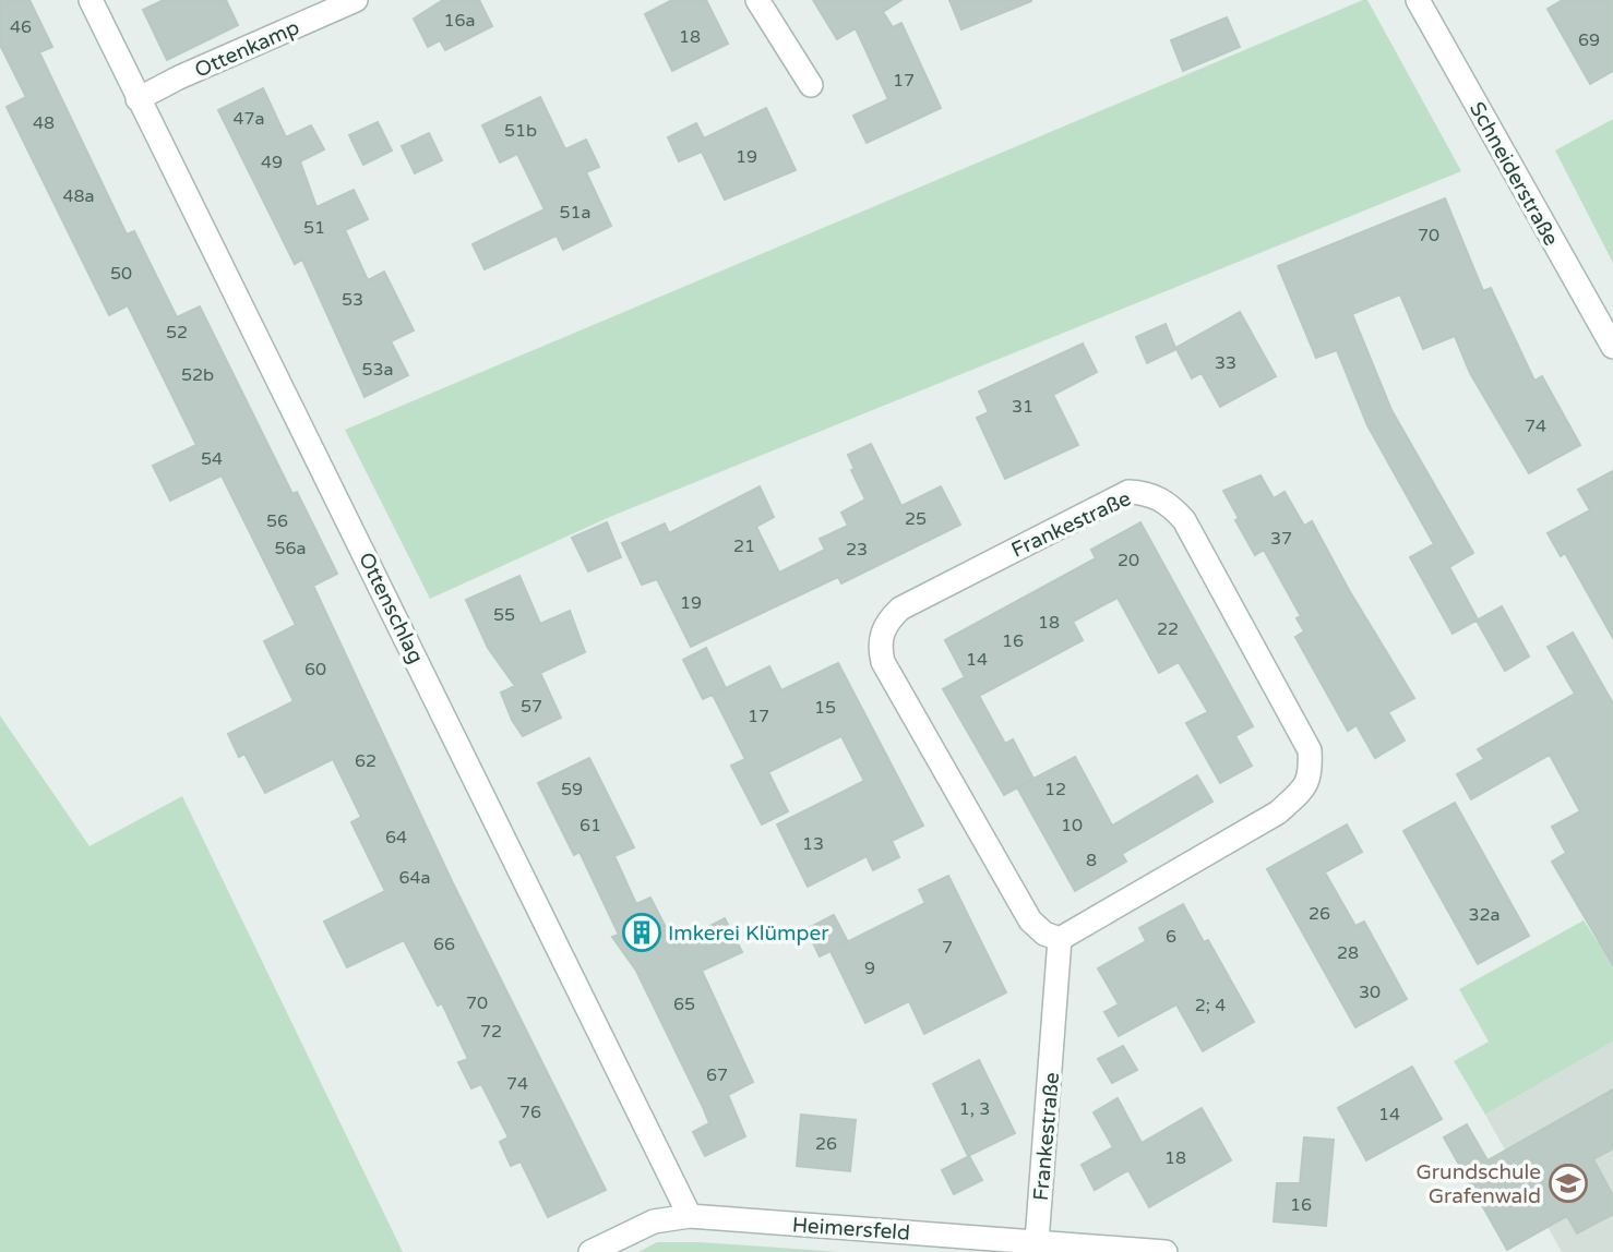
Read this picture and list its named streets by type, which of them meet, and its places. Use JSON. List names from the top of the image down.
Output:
{
  "streets": {
    "street": [
      "Ottenkamp",
      "Schneiderstraße",
      "Frankestraße",
      "Ottenschlag",
      "Heimersfeld"
    ]
  },
  "crossings": [
    ["Ottenkamp", "Ottenschlag"],
    ["Frankestraße", "Heimersfeld"],
    ["Ottenschlag", "Heimersfeld"]
  ],
  "places": {
    "building": ["Imkerei Klümper"],
    "school or university": ["Grundschule Grafenwald"]
  },
  "house_numbers": [
    "16a",
    "46",
    "18",
    "69",
    "17",
    "47a",
    "48",
    "51b",
    "19",
    "49",
    "48a",
    "51a",
    "51",
    "70",
    "50",
    "53",
    "52",
    "33",
    "53a",
    "52b",
    "31",
    "74",
    "54",
    "25",
    "56",
    "37",
    "21",
    "56a",
    "23",
    "20",
    "19",
    "55",
    "18",
    "22",
    "16",
    "14",
    "60",
    "57",
    "15",
    "17",
    "62",
    "59",
    "12",
    "61",
    "10",
    "64",
    "13",
    "8",
    "64a",
    "26",
    "32a",
    "6",
    "66",
    "7",
    "28",
    "9",
    "30",
    "70",
    "65",
    "2; 4",
    "72",
    "67",
    "74",
    "1, 3",
    "76",
    "14",
    "26",
    "18",
    "16"
  ]
}
